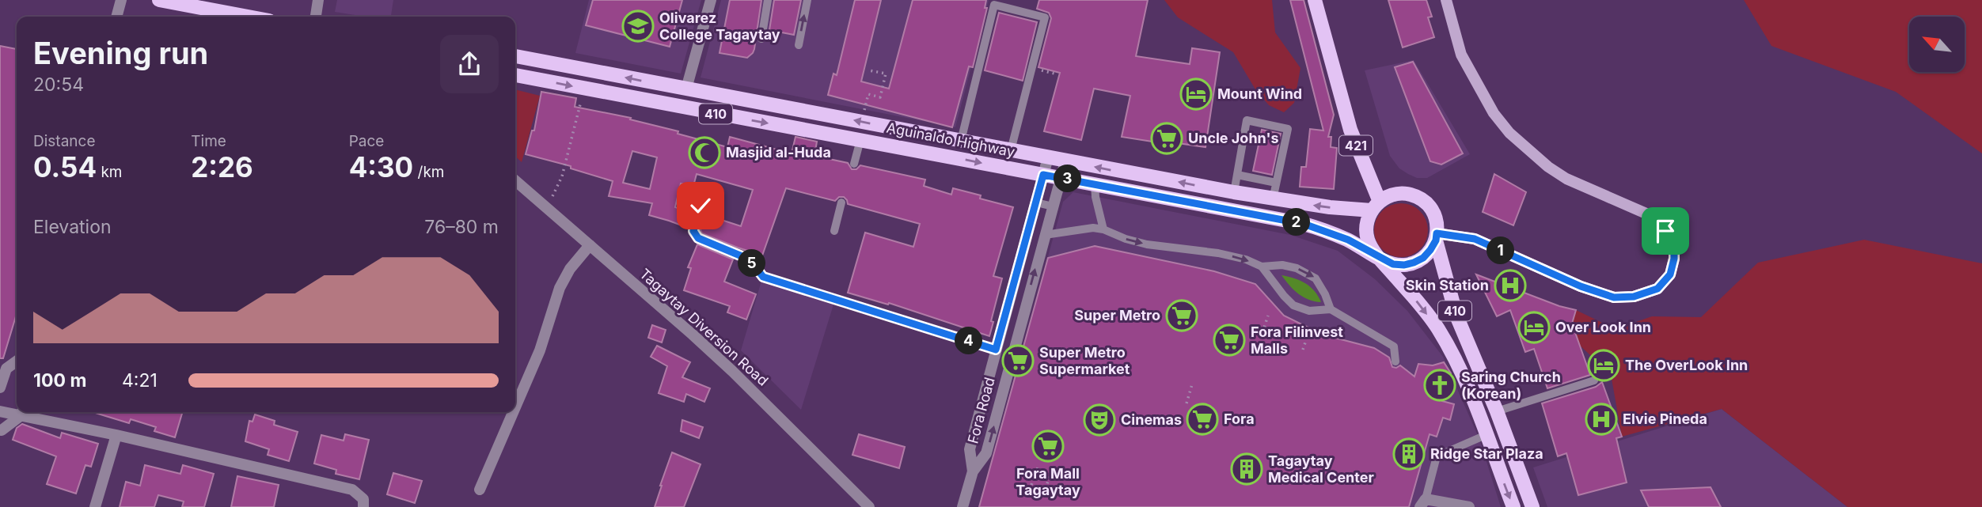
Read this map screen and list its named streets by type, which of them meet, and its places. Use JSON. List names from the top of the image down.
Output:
{
  "streets": {
    "main road": ["410", "Aguinaldo Highway", "421"],
    "street": ["Tagaytay Diversion Road", "Fora Road"]
  },
  "crossings": [
    ["410", "Aguinaldo Highway"],
    ["410", "421"],
    ["Aguinaldo Highway", "421"],
    ["Aguinaldo Highway", "Fora Road"]
  ],
  "places": {
    "school or university": ["Olivarez College Tagaytay"],
    "hotel": ["Mount Wind", "Over Look Inn", "The OverLook Inn"],
    "supermarket": [
      "Uncle John's",
      "Super Metro",
      "Fora Filinvest Malls",
      "Super Metro Supermarket",
      "Fora",
      "Fora Mall Tagaytay"
    ],
    "mosque": ["Masjid al-Huda"],
    "hospital": ["Skin Station", "Elvie Pineda"],
    "church": ["Saring Church (Korean)"],
    "theatre": ["Cinemas"],
    "building": ["Ridge Star Plaza", "Tagaytay Medical Center"]
  },
  "north": "top left",
  "page": {
    "heading": ["Evening run", "20:54"],
    "stats": [
      ["Distance", "0.54 km"],
      ["Time", "2:26"],
      ["Pace", "4:30 /km"]
    ],
    "pins": [
      "3",
      "2",
      "1",
      "5",
      "4"
    ],
    "chart": ["Elevation", "76–80 m"],
    "list": [
      {
        "name": "100 m",
        "note": "4:21"
      }
    ]
  }
}
